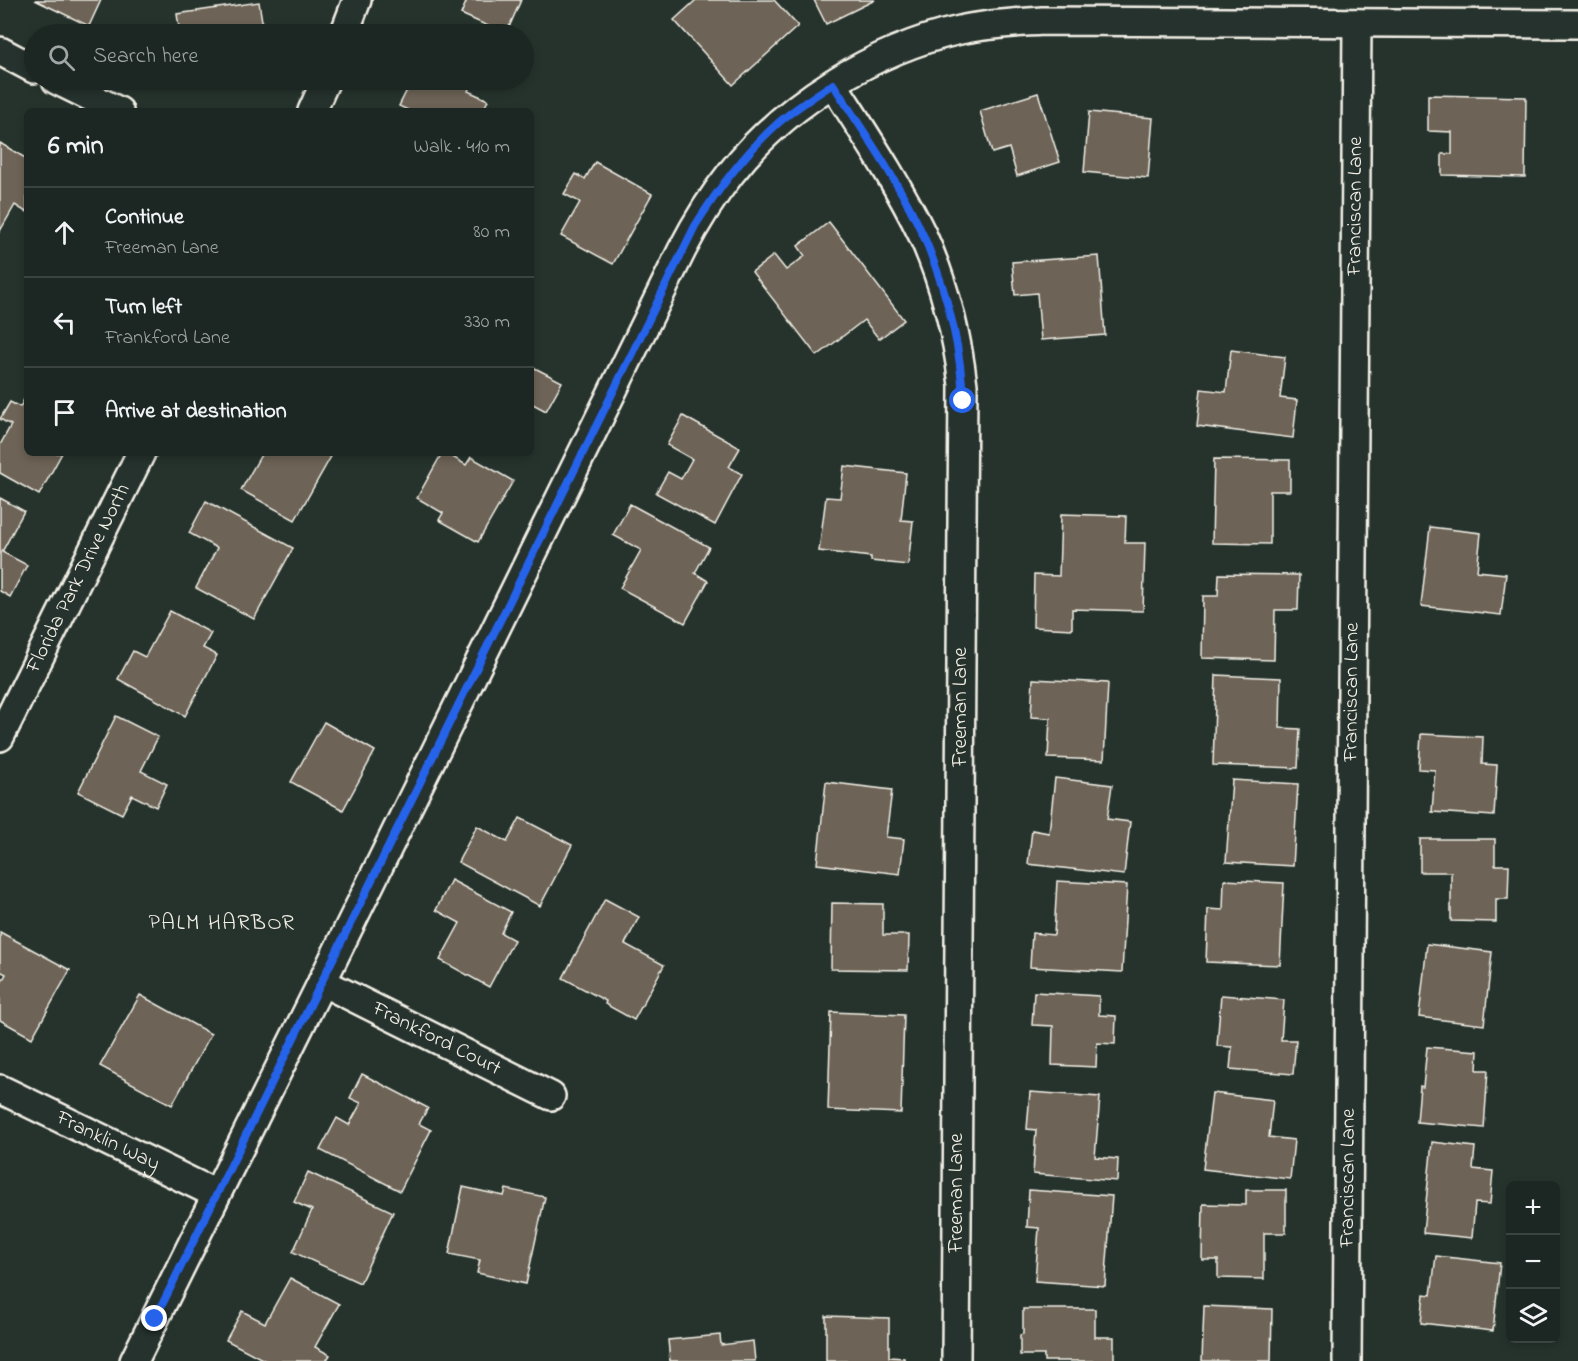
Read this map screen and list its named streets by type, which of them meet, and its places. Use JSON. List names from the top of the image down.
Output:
{
  "streets": {
    "street": [
      "Franciscan Lane",
      "Florida Park Drive North",
      "Freeman Lane",
      "Frankford Court",
      "Franklin Way"
    ]
  },
  "districts": ["PALM HARBOR"],
  "page": {
    "search": "Search here",
    "heading": ["6 min", "Walk · 410 m"],
    "list": [
      ["Continue", "Freeman Lane", "80 m"],
      ["Turn left", "Frankford Lane", "330 m"],
      "Arrive at destination"
    ],
    "map_buttons": ["+", "−"]
  }
}
